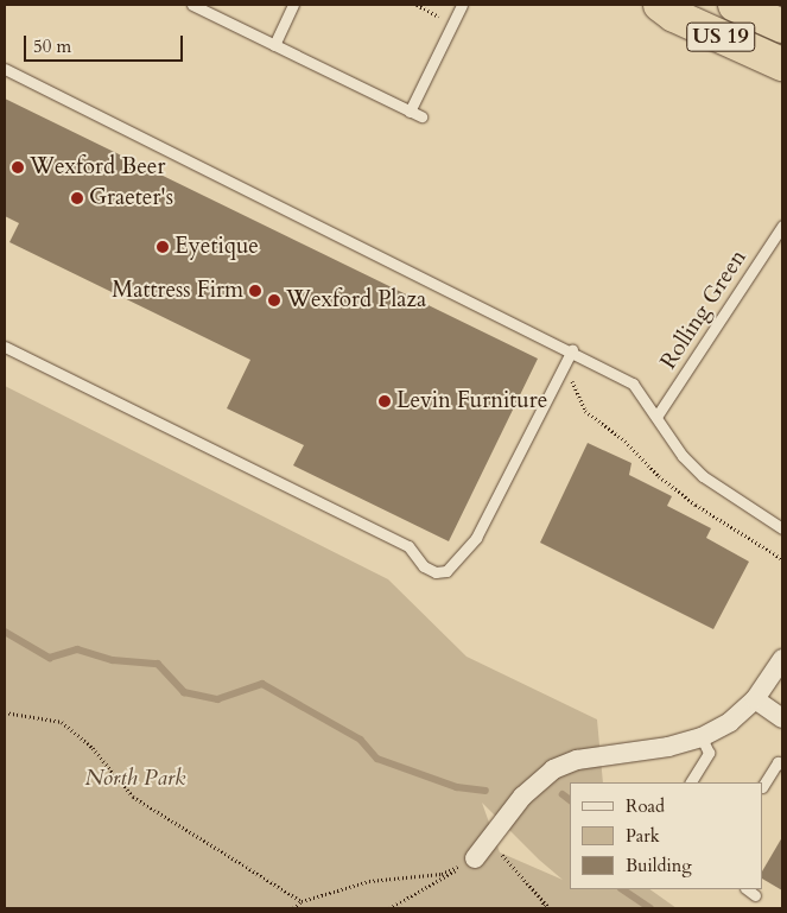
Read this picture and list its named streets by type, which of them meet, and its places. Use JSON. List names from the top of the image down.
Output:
{
  "streets": {
    "highway": ["US 19"],
    "lane": ["Rolling Green"]
  },
  "parks": ["North Park"],
  "places": [
    "Wexford Beer",
    "Graeter's",
    "Eyetique",
    "Mattress Firm",
    "Wexford Plaza",
    "Levin Furniture"
  ],
  "legend": ["Road", "Park", "Building"],
  "scale_bar": "50 m"
}
